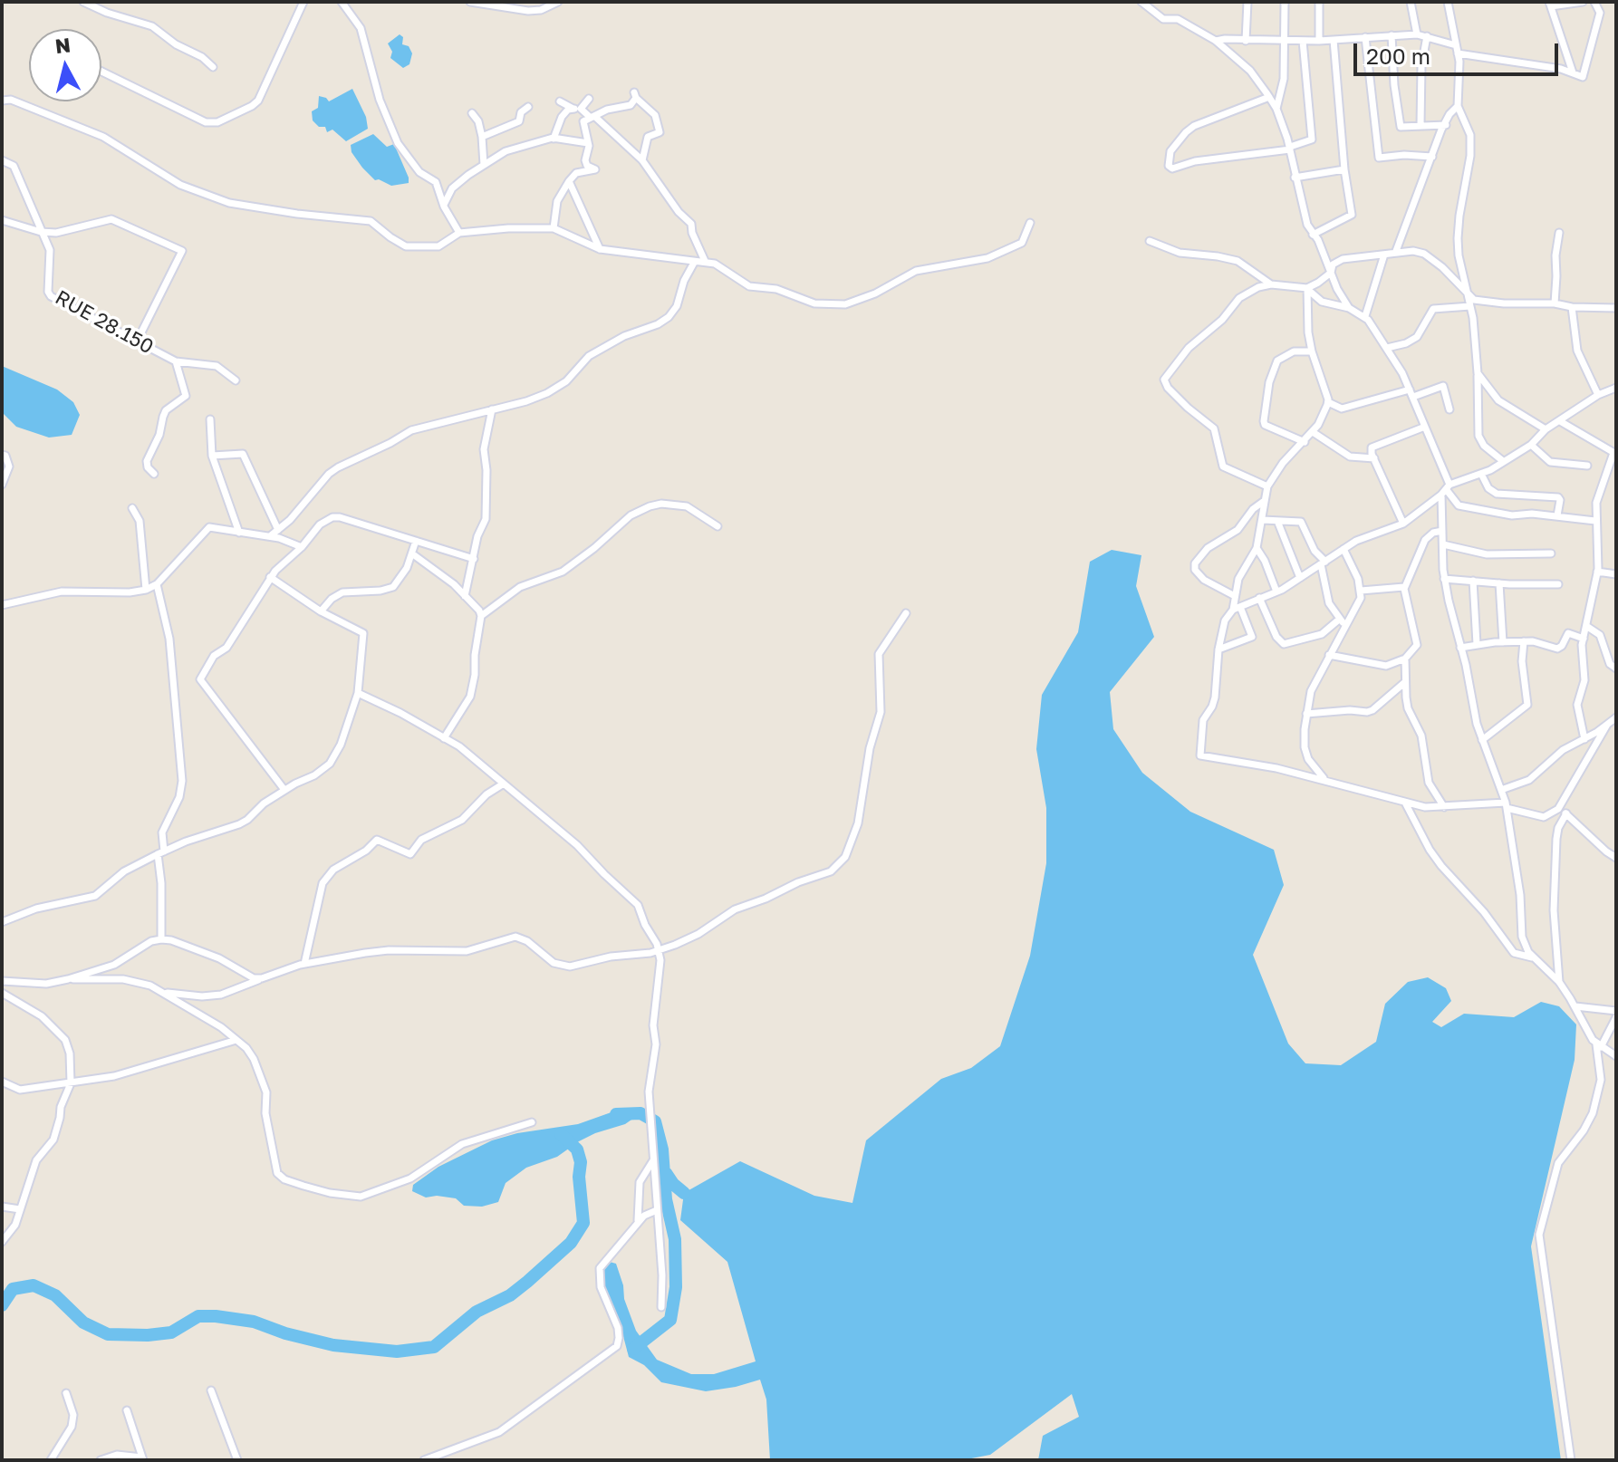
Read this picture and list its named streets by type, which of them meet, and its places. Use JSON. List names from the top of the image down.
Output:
{
  "streets": {
    "street": ["RUE 28.150"]
  },
  "scale_bar": "200 m",
  "north": "top"
}
